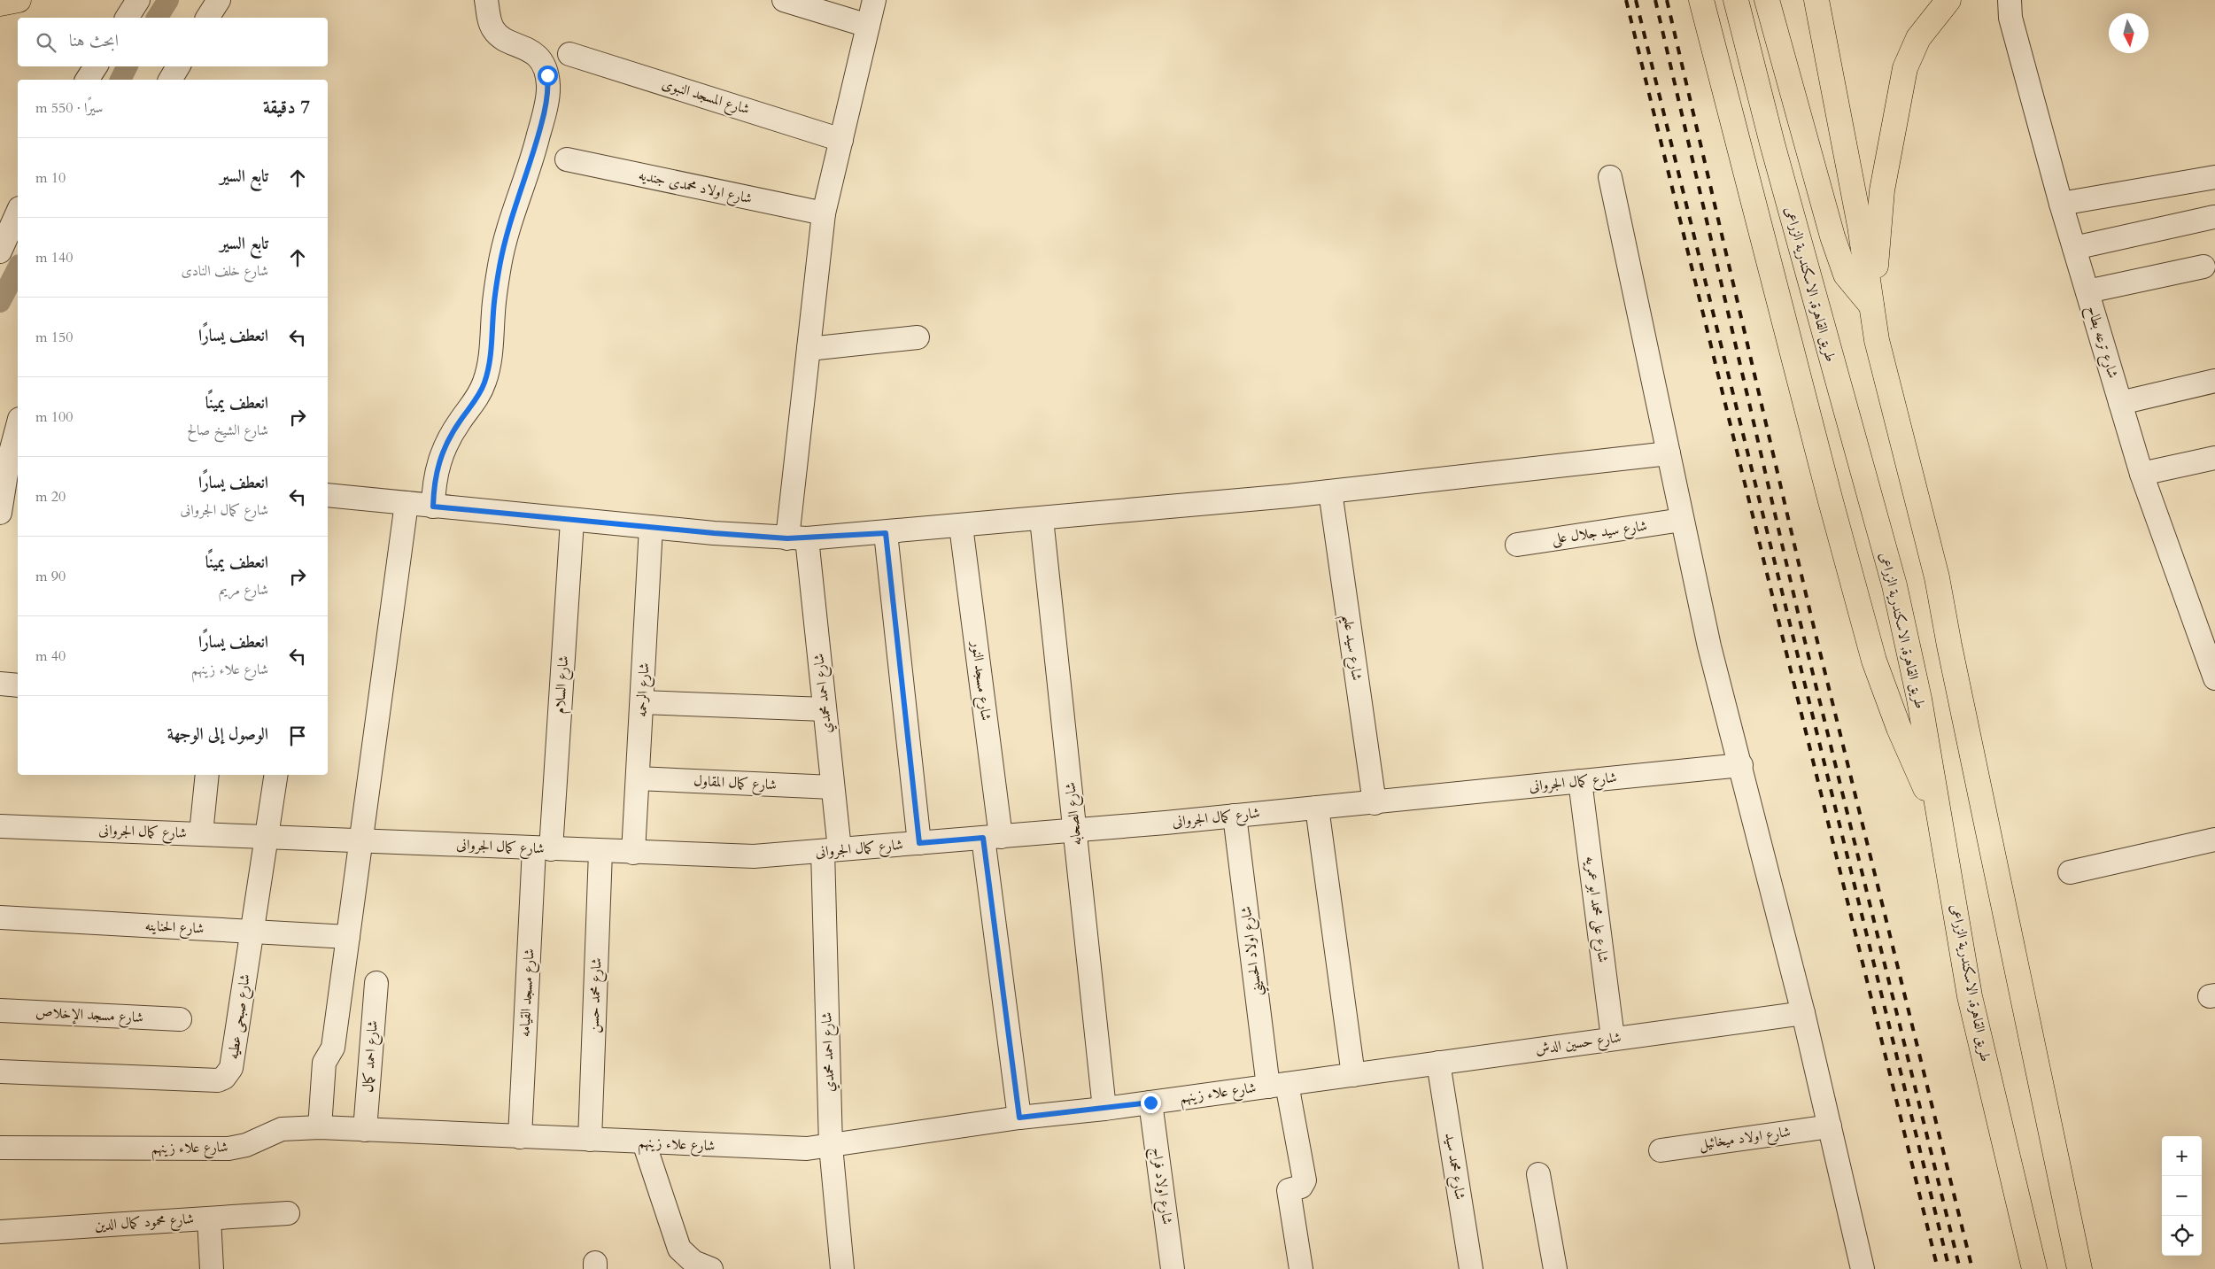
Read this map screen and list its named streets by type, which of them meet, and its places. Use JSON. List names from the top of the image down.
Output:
{
  "streets": {
    "highway": ["طريق القاهرة, الاسكندرية الزراعى"],
    "street": [
      "شارع المسجد النبوى",
      "شارع اولاد محمدى جنديه",
      "شارع ترعه بطاح",
      "شارع سيد جلال على",
      "شارع سيد عليم",
      "شارع مسجد النور",
      "شارع السلام",
      "شارع الرحمه",
      "شارع احمد محمدي",
      "شارع كمال الجروانى",
      "شارع كمال المقاول",
      "شارع الصحابه",
      "شارع على محمد ابو عمريه",
      "شارع الحناينه",
      "شارع اولاد الحسيني",
      "شارع مسجد القيامه",
      "شارع محمد حسن",
      "شارع مسجد الإخلاص",
      "شارع صبحى عطيه",
      "شارع حسين الدش",
      "شارع احمد كمال",
      "شارع علاء زينهم",
      "شارع اولاد ميخائيل",
      "شارع محمد سيد",
      "شارع اولاد فراج",
      "شارع محمود كمال الدين"
    ]
  },
  "crossings": [
    ["شارع المسجد النبوى", "شارع احمد محمدي"],
    ["شارع اولاد محمدى جنديه", "شارع احمد محمدي"],
    ["شارع سيد عليم", "شارع كمال الجروانى"],
    ["شارع مسجد النور", "شارع كمال الجروانى"],
    ["شارع مسجد النور", "شارع علاء زينهم"],
    ["شارع السلام", "شارع كمال الجروانى"],
    ["شارع السلام", "شارع مسجد القيامه"],
    ["شارع الرحمه", "شارع كمال الجروانى"],
    ["شارع الرحمه", "شارع كمال المقاول"],
    ["شارع احمد محمدي", "شارع كمال الجروانى"],
    ["شارع احمد محمدي", "شارع كمال المقاول"],
    ["شارع احمد محمدي", "شارع علاء زينهم"],
    ["شارع كمال الجروانى", "شارع الصحابه"],
    ["شارع كمال الجروانى", "شارع على محمد ابو عمريه"],
    ["شارع كمال الجروانى", "شارع اولاد الحسيني"],
    ["شارع كمال الجروانى", "شارع مسجد القيامه"],
    ["شارع كمال الجروانى", "شارع محمد حسن"],
    ["شارع كمال الجروانى", "شارع صبحى عطيه"],
    ["شارع الصحابه", "شارع علاء زينهم"],
    ["شارع على محمد ابو عمريه", "شارع حسين الدش"],
    ["شارع الحناينه", "شارع صبحى عطيه"],
    ["شارع اولاد الحسيني", "شارع علاء زينهم"],
    ["شارع مسجد القيامه", "شارع علاء زينهم"],
    ["شارع محمد حسن", "شارع علاء زينهم"],
    ["شارع حسين الدش", "شارع علاء زينهم"],
    ["شارع حسين الدش", "شارع محمد سيد"],
    ["شارع احمد كمال", "شارع علاء زينهم"],
    ["شارع علاء زينهم", "شارع اولاد فراج"]
  ],
  "north": "bottom",
  "page": {
    "search": "ابحث هنا",
    "heading": ["7 دقيقة", "سيرًا · 550 m"],
    "list": [
      ["تابع السير", "10 m"],
      ["تابع السير", "شارع خلف النادى", "140 m"],
      ["انعطف يسارًا", "150 m"],
      ["انعطف يمينًا", "شارع الشيخ صالح", "100 m"],
      ["انعطف يسارًا", "شارع كمال الجروانى", "20 m"],
      ["انعطف يمينًا", "شارع مريم", "90 m"],
      ["انعطف يسارًا", "شارع علاء زينهم", "40 m"],
      "الوصول إلى الوجهة"
    ],
    "map_buttons": ["+", "−"]
  }
}
